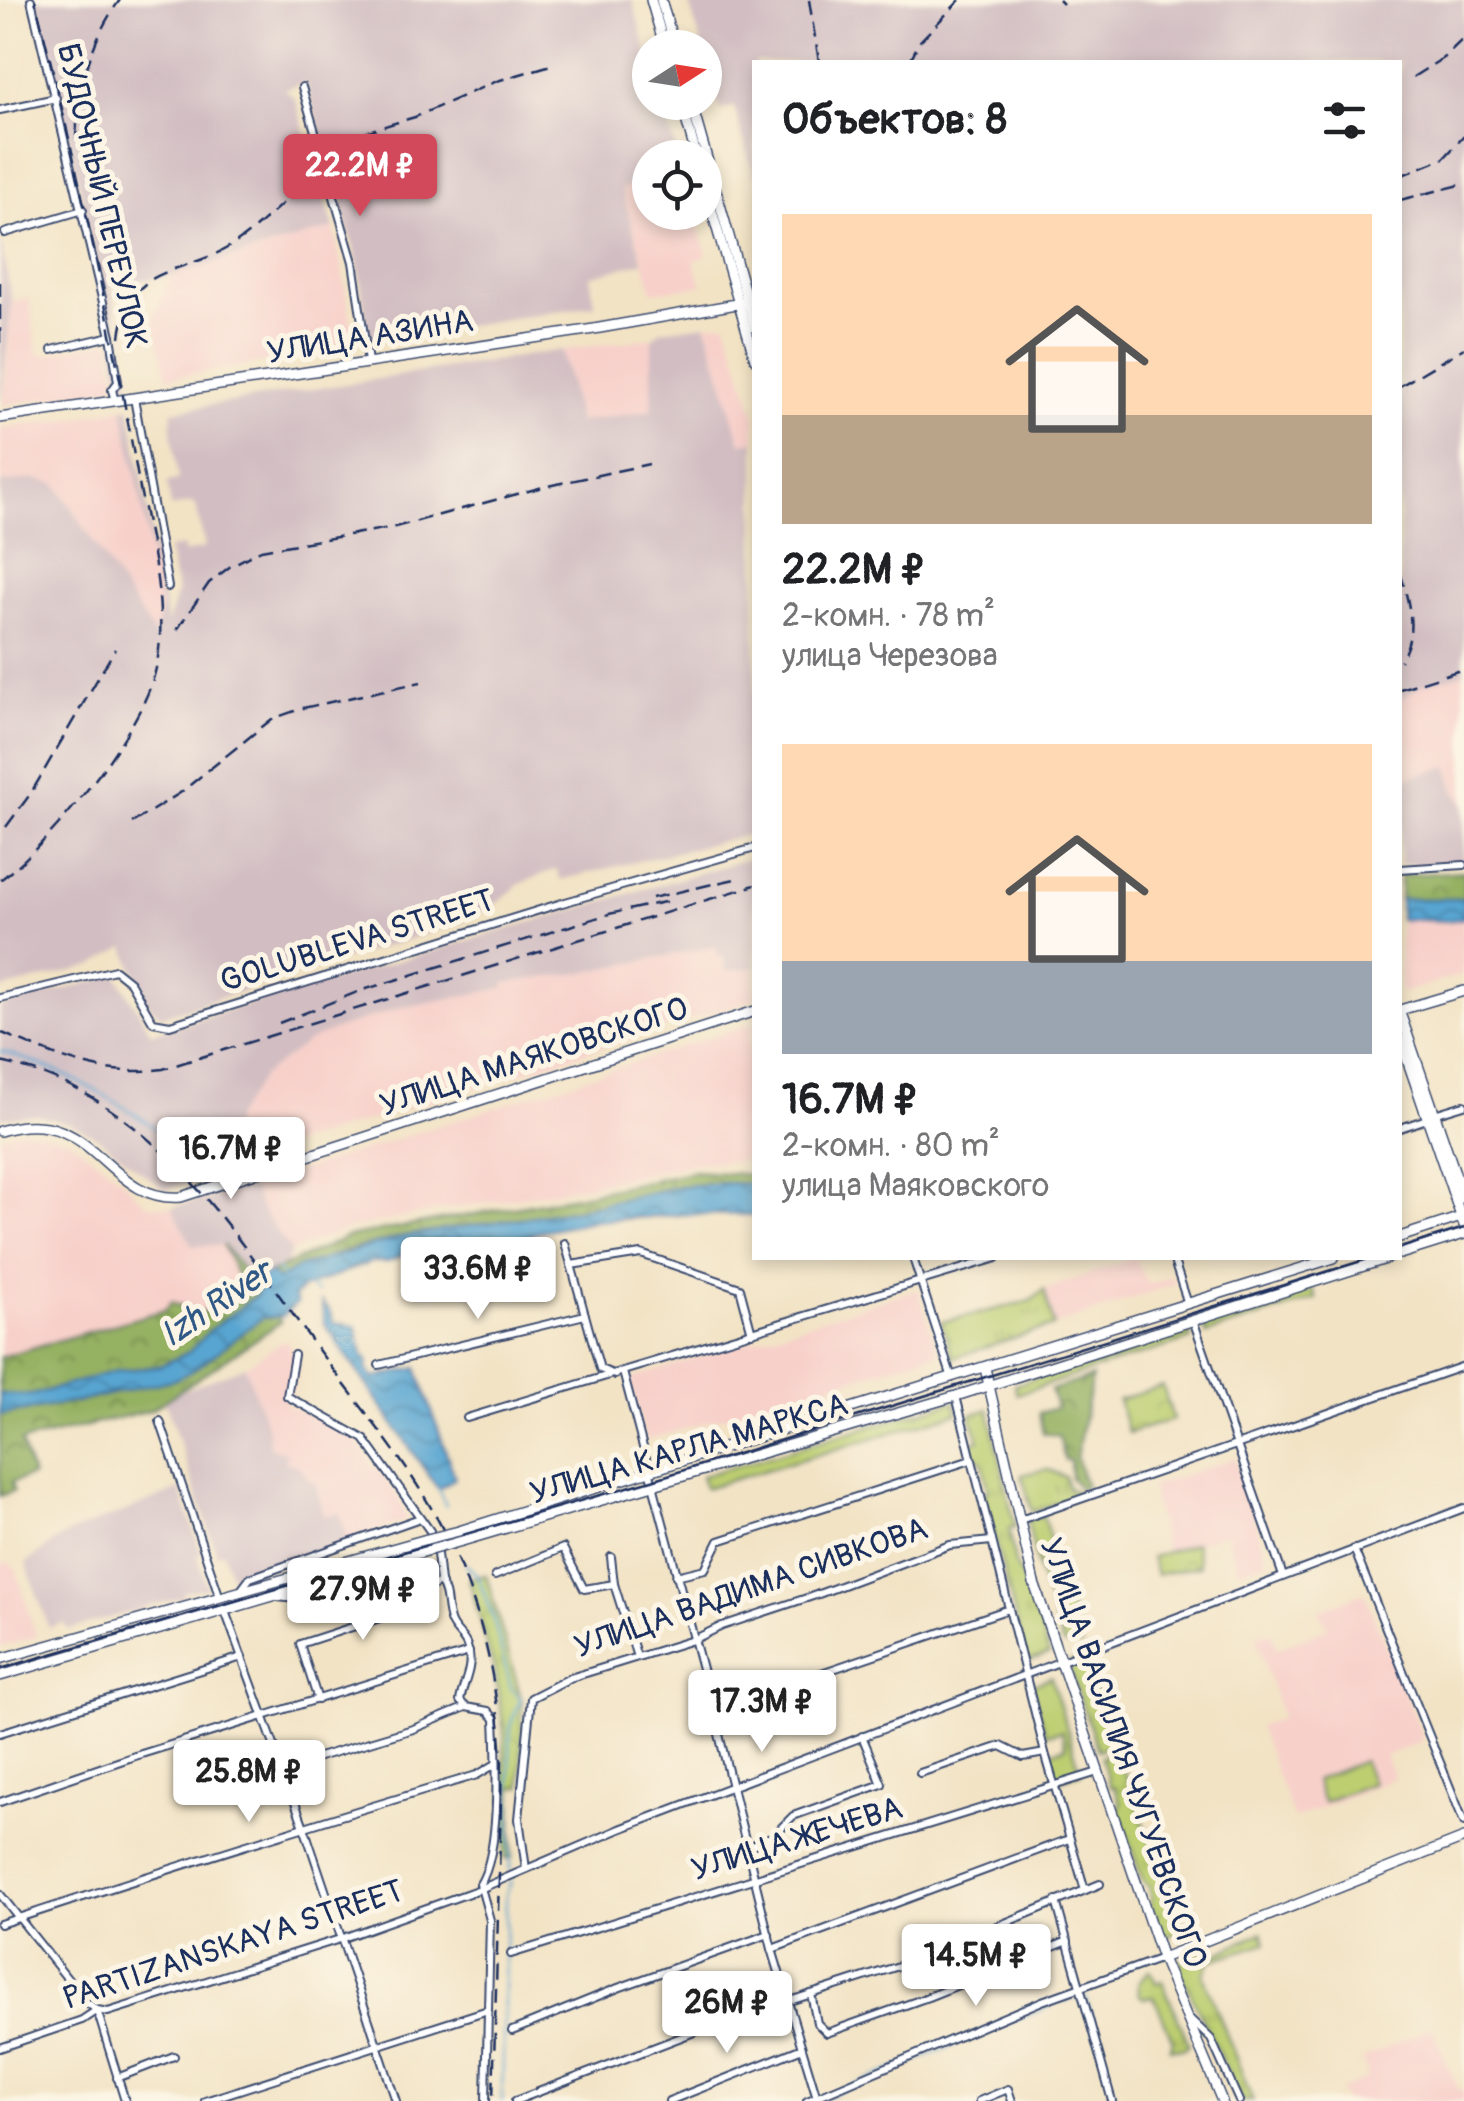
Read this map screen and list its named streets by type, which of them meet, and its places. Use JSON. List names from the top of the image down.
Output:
{
  "streets": {
    "main road": [
      "УЛИЦА АЗИНА",
      "УЛИЦА МАЯКОВСКОГО",
      "УЛИЦА КАРЛА МАРКСА",
      "УЛИЦА ВАСИЛИЯ ЧУГУЕВСКОГО"
    ],
    "street": [
      "БУДОЧНЫЙ ПЕРЕУЛОК",
      "GOLUBLEVA STREET",
      "УЛИЦА ВАДИМА СИВКОВА",
      "УЛИЦА ЖЕЧЕВА",
      "PARTIZANSKAYA STREET"
    ]
  },
  "crossings": [
    ["БУДОЧНЫЙ ПЕРЕУЛОК", "УЛИЦА АЗИНА"],
    ["УЛИЦА КАРЛА МАРКСА", "УЛИЦА ВАСИЛИЯ ЧУГУЕВСКОГО"],
    ["УЛИЦА ВАДИМА СИВКОВА", "PARTIZANSKAYA STREET"],
    ["УЛИЦА ВАСИЛИЯ ЧУГУЕВСКОГО", "УЛИЦА ЖЕЧЕВА"],
    ["УЛИЦА ВАСИЛИЯ ЧУГУЕВСКОГО", "PARTIZANSKAYA STREET"]
  ],
  "water": ["Izh River"],
  "north": "right",
  "page": {
    "heading": "Объектов: 8",
    "price": [
      "22.2M ₽",
      "16.7M ₽",
      "33.6M ₽",
      "27.9M ₽",
      "17.3M ₽",
      "25.8M ₽",
      "14.5M ₽",
      "26M ₽"
    ],
    "list": [
      {
        "name": "22.2M ₽",
        "note": "2-комн. · 78 m² · улица Черезова"
      },
      {
        "name": "16.7M ₽",
        "note": "2-комн. · 80 m² · улица Маяковского"
      }
    ]
  }
}
